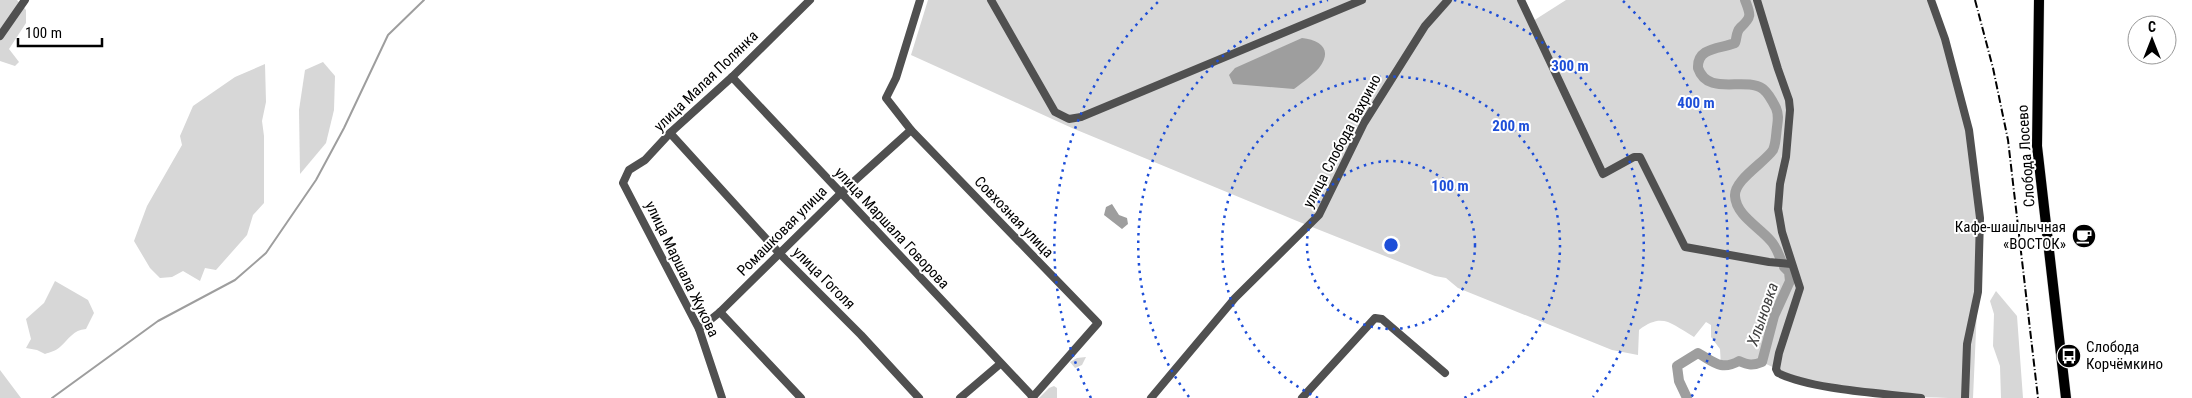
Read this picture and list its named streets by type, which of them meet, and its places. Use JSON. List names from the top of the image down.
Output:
{
  "streets": {
    "main road": ["Слобода Лосево"],
    "street": [
      "улица Малая Полянка",
      "улица Слобода Вахрино",
      "Совхозная улица",
      "улица Маршала Говорова",
      "Ромашковая улица",
      "улица Маршала Жукова",
      "улица Гоголя"
    ]
  },
  "crossings": [
    ["улица Малая Полянка", "улица Маршала Говорова"],
    ["улица Малая Полянка", "улица Маршала Жукова"],
    ["улица Малая Полянка", "улица Гоголя"],
    ["Совхозная улица", "улица Маршала Говорова"],
    ["Совхозная улица", "Ромашковая улица"],
    ["улица Маршала Говорова", "Ромашковая улица"],
    ["Ромашковая улица", "улица Маршала Жукова"],
    ["Ромашковая улица", "улица Гоголя"]
  ],
  "water": ["Хлыновка"],
  "places": {
    "cafe": ["Кафе-шашлычная «ВОСТОК»"],
    "bus stop": ["Слобода Корчёмкино"]
  },
  "scale_bar": "100 m",
  "north": "top",
  "rings": [
    "300 m",
    "400 m",
    "200 m",
    "100 m"
  ]
}
